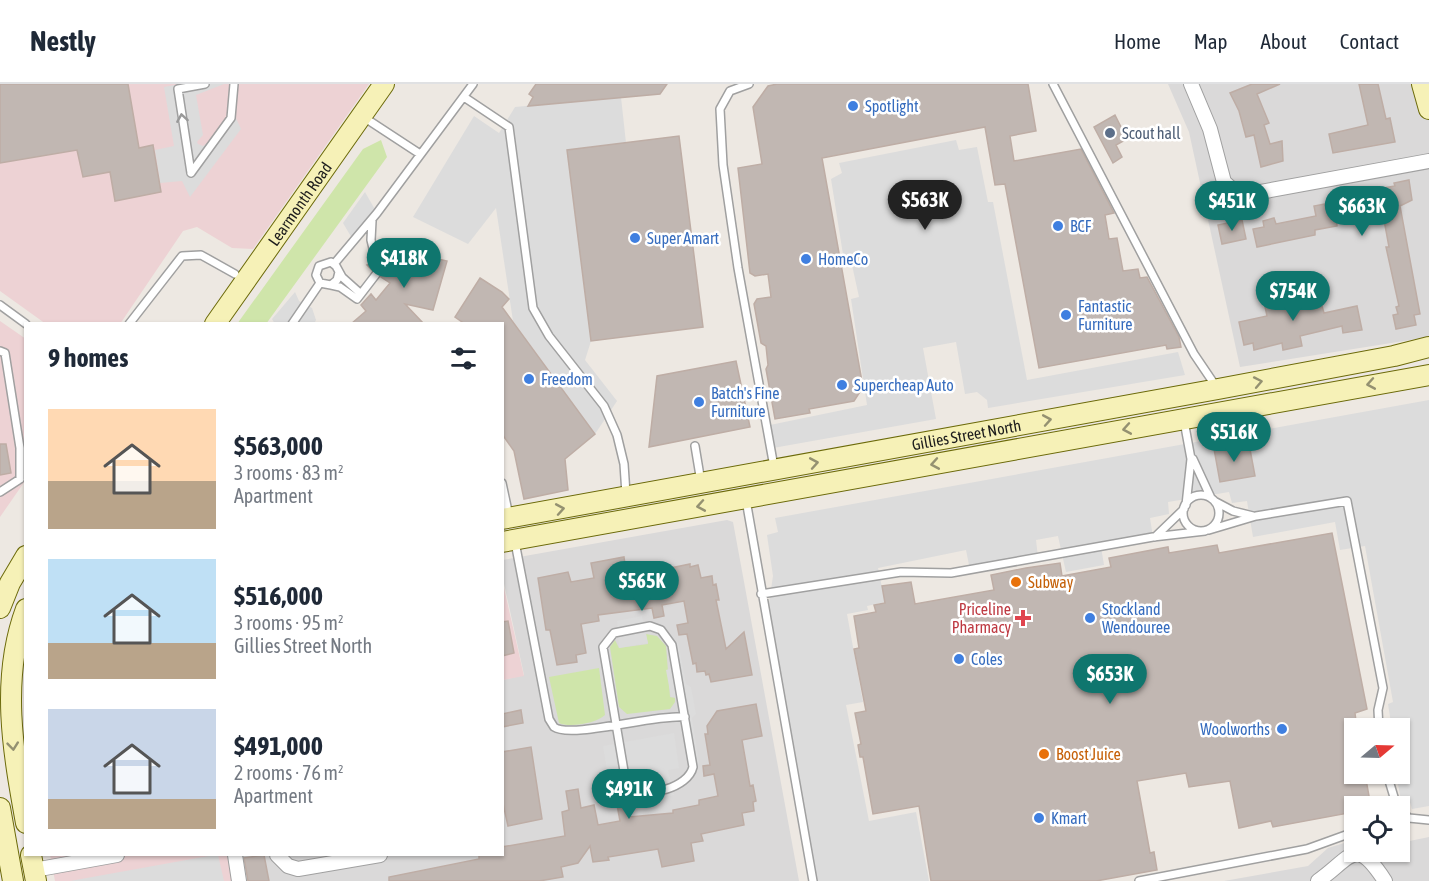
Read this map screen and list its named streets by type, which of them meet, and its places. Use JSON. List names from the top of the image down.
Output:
{
  "streets": {
    "main road": ["Learmonth Road", "Gillies Street North"]
  },
  "places": {
    "other": [
      "Spotlight",
      "Scout hall",
      "BCF",
      "Super Amart",
      "HomeCo",
      "Fantastic Furniture",
      "Freedom",
      "Supercheap Auto",
      "Batch's Fine Furniture",
      "Subway",
      "Stockland Wendouree",
      "Coles",
      "Woolworths",
      "Boost Juice",
      "Kmart"
    ],
    "health": ["Priceline Pharmacy"]
  },
  "north": "right",
  "page": {
    "header": "Nestly",
    "nav": [
      "Home",
      "Map",
      "About",
      "Contact"
    ],
    "price": [
      "$563K",
      "$451K",
      "$663K",
      "$418K",
      "$754K",
      "$516K",
      "$565K",
      "$653K",
      "$491K"
    ],
    "heading": "9 homes",
    "list": [
      {
        "name": "$563,000",
        "note": "3 rooms · 83 m² · Apartment"
      },
      {
        "name": "$516,000",
        "note": "3 rooms · 95 m² · Gillies Street North"
      },
      {
        "name": "$491,000",
        "note": "2 rooms · 76 m² · Apartment"
      }
    ]
  }
}
